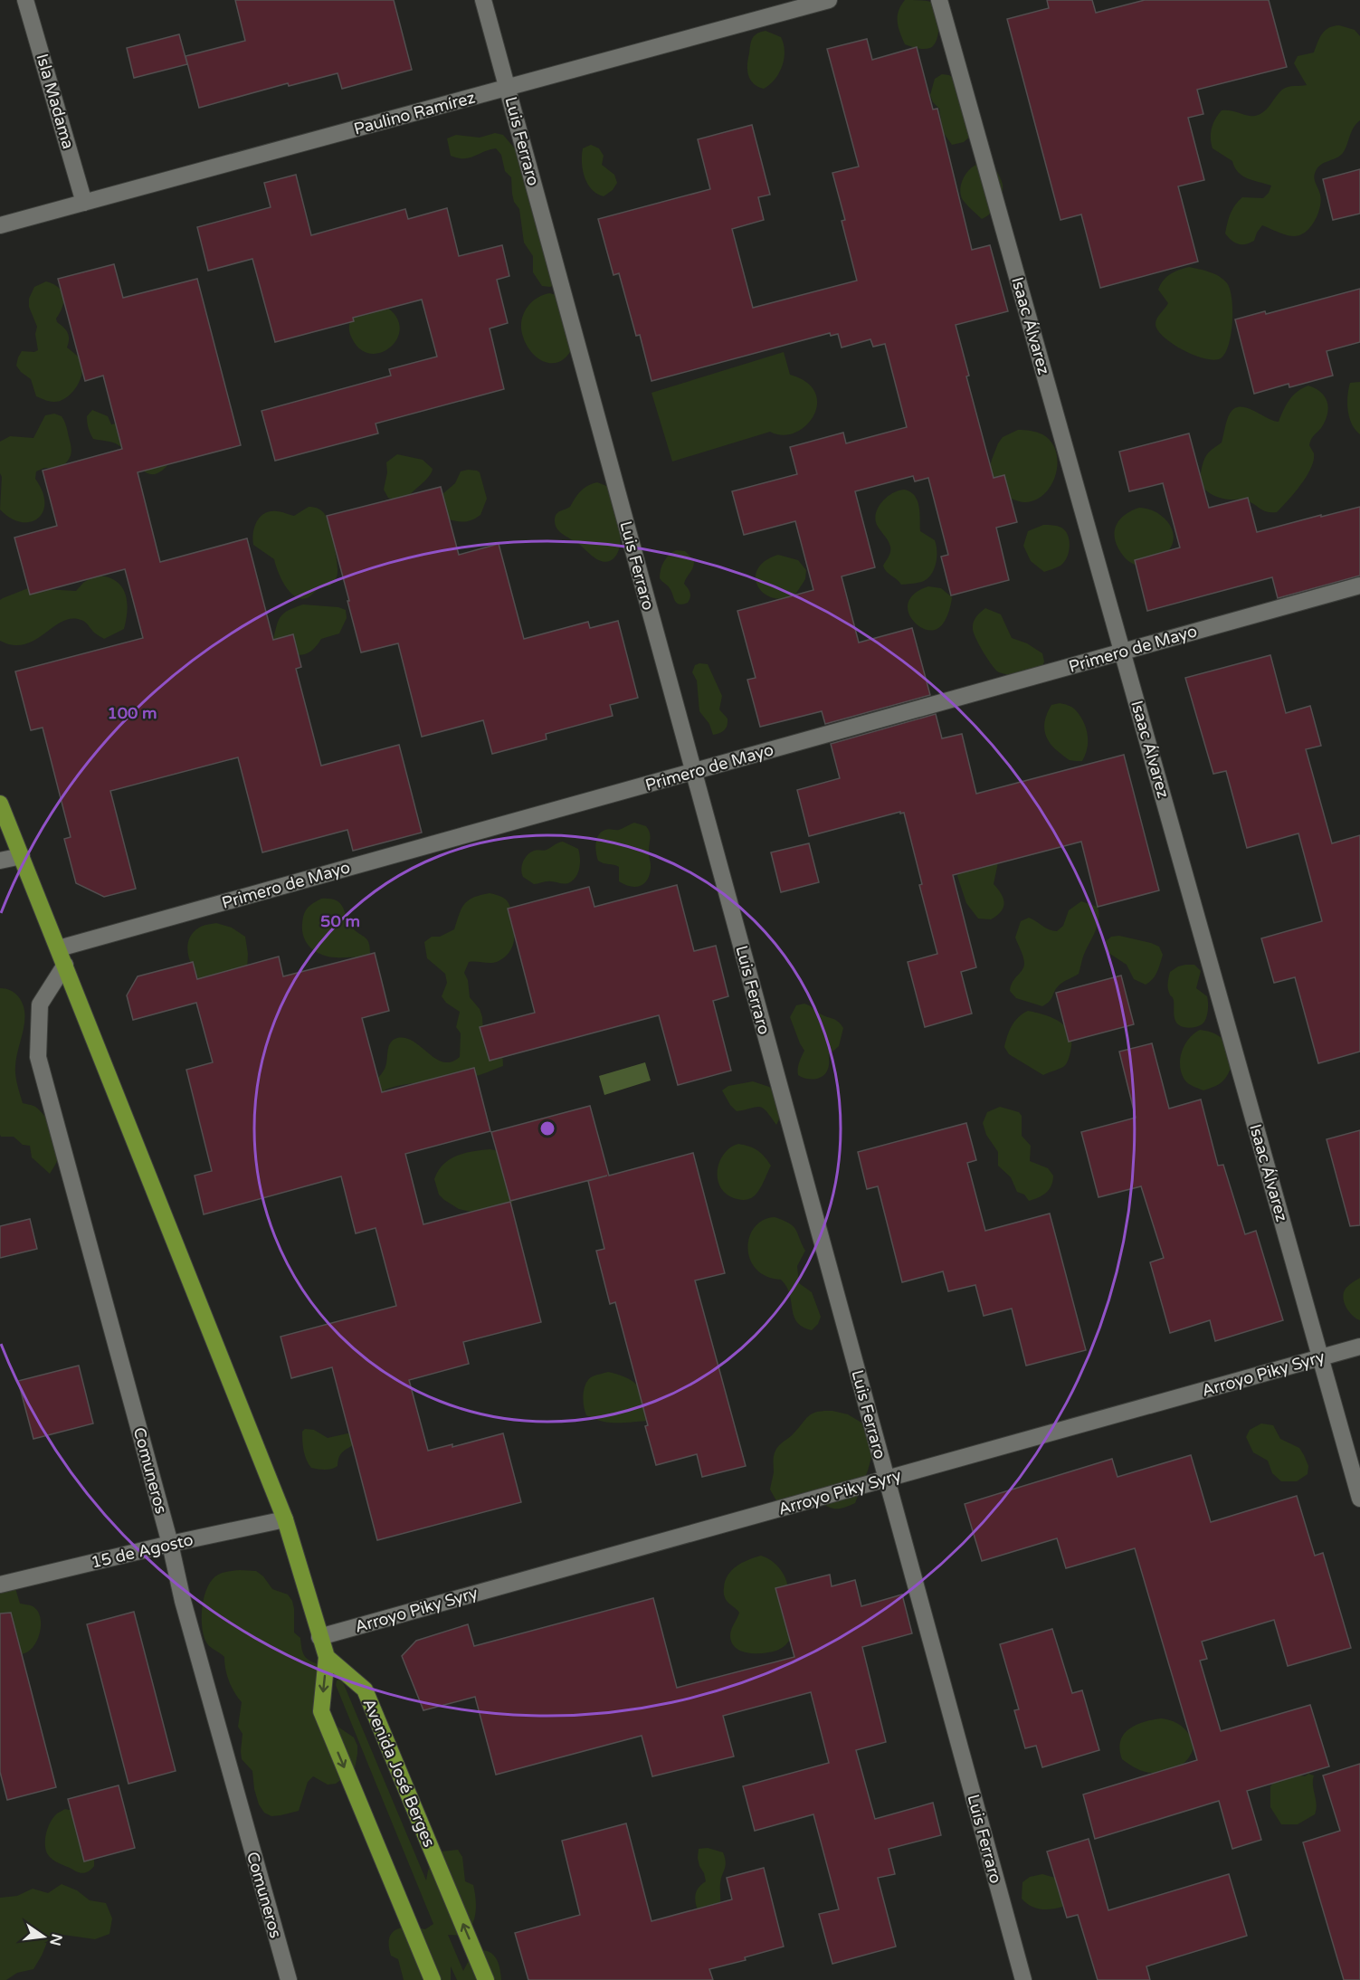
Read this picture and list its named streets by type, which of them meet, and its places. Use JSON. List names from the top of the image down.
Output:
{
  "streets": {
    "main road": ["Avenida José Berges"],
    "street": [
      "Isla Madama",
      "Paulino Ramírez",
      "Luis Ferraro",
      "Isaac Álvarez",
      "Primero de Mayo",
      "Arroyo Piky Syry",
      "Comuneros",
      "15 de Agosto"
    ]
  },
  "crossings": [
    ["Isla Madama", "Paulino Ramírez"],
    ["Paulino Ramírez", "Luis Ferraro"],
    ["Luis Ferraro", "Primero de Mayo"],
    ["Luis Ferraro", "Arroyo Piky Syry"],
    ["Isaac Álvarez", "Primero de Mayo"],
    ["Isaac Álvarez", "Arroyo Piky Syry"],
    ["Comuneros", "15 de Agosto"]
  ],
  "north": "right",
  "rings": ["100 m", "50 m"]
}
